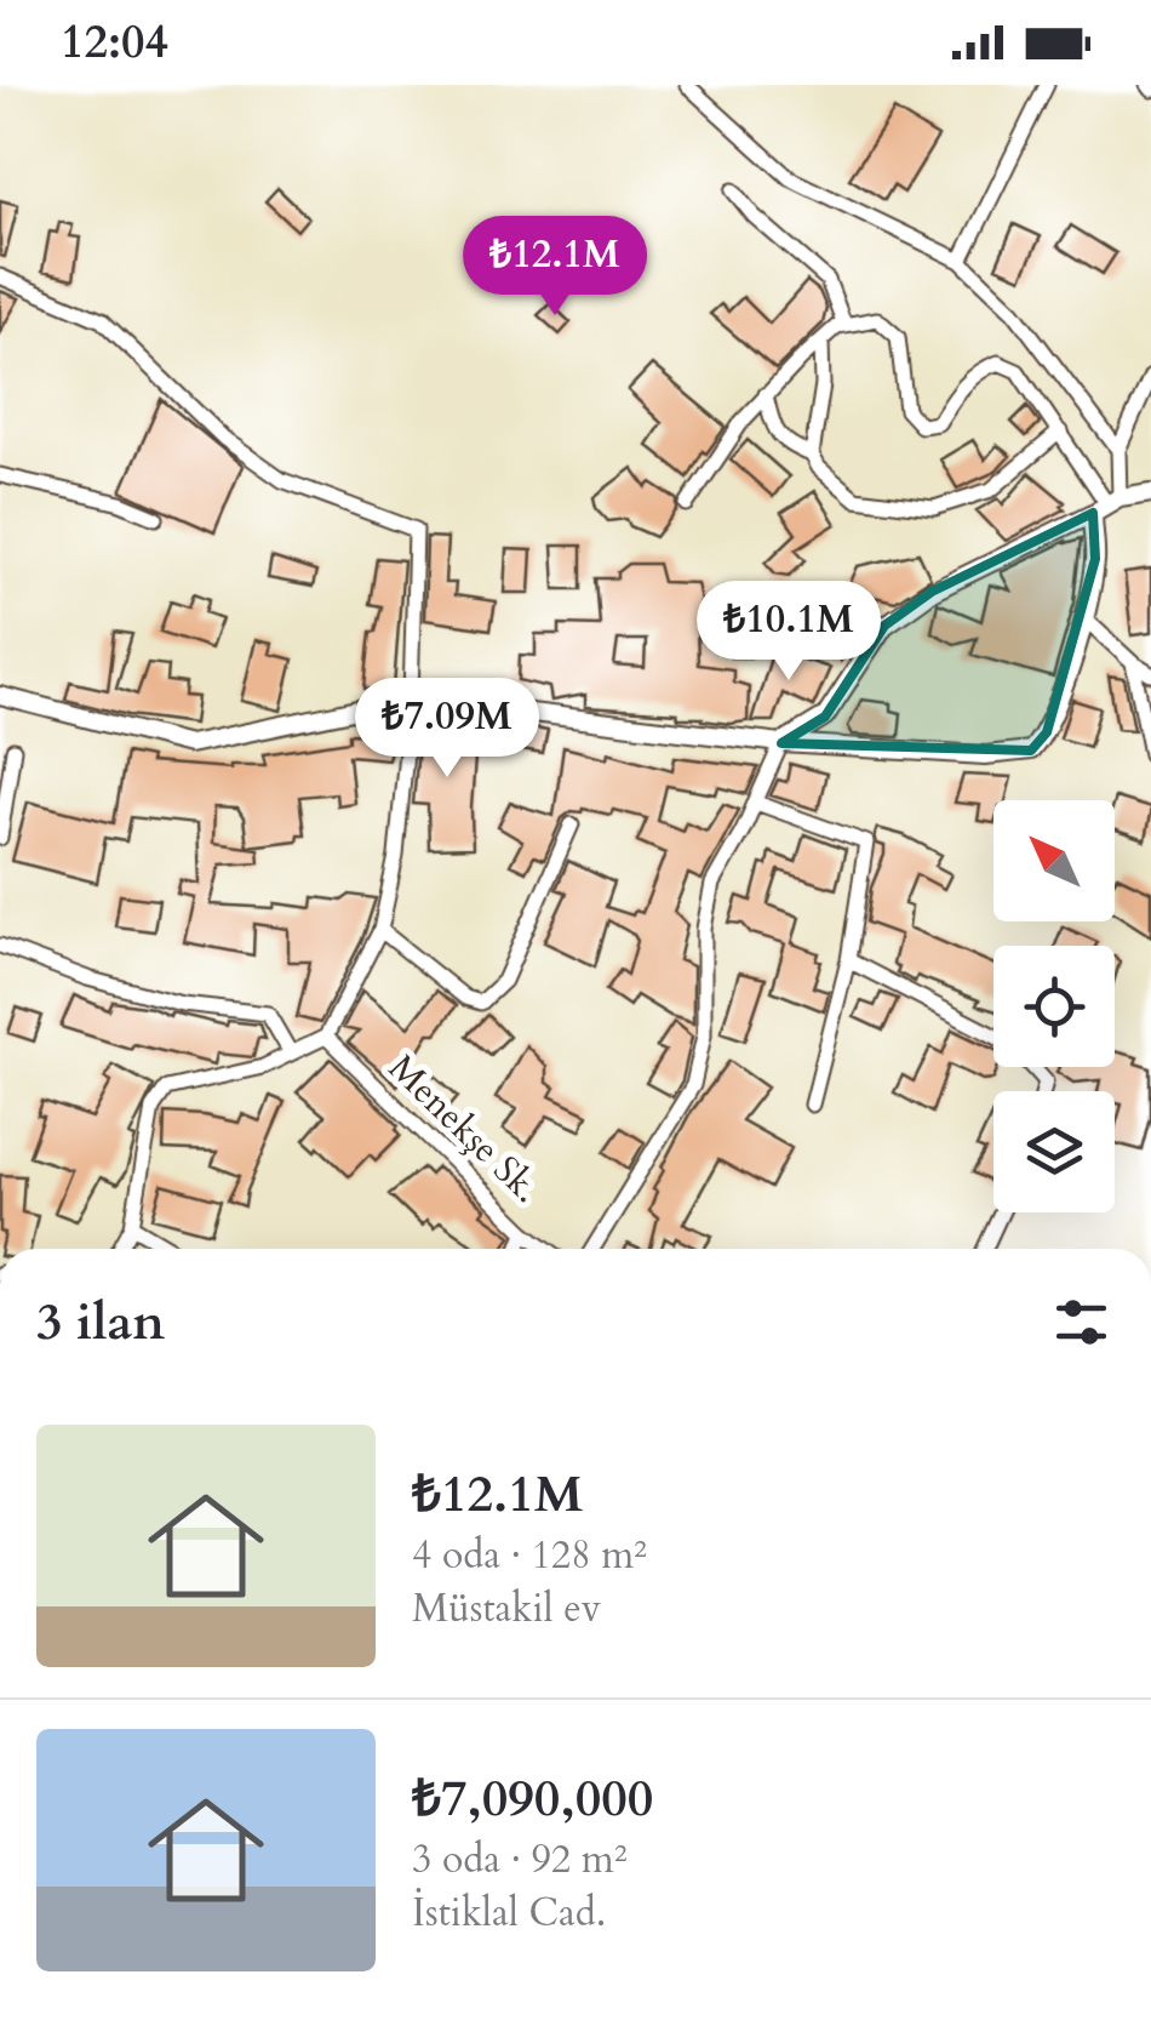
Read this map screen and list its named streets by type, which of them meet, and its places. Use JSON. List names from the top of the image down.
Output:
{
  "streets": {
    "street": ["Menekşe Sk."]
  },
  "north": "top left",
  "page": {
    "status": "12:04",
    "price": ["₺12.1M", "₺10.1M", "₺7.09M"],
    "heading": "3 ilan",
    "list": [
      {
        "name": "₺12.1M",
        "note": "4 oda · 128 m² · Müstakil ev"
      },
      {
        "name": "₺7,090,000",
        "note": "3 oda · 92 m² · İstiklal Cad."
      }
    ]
  }
}
